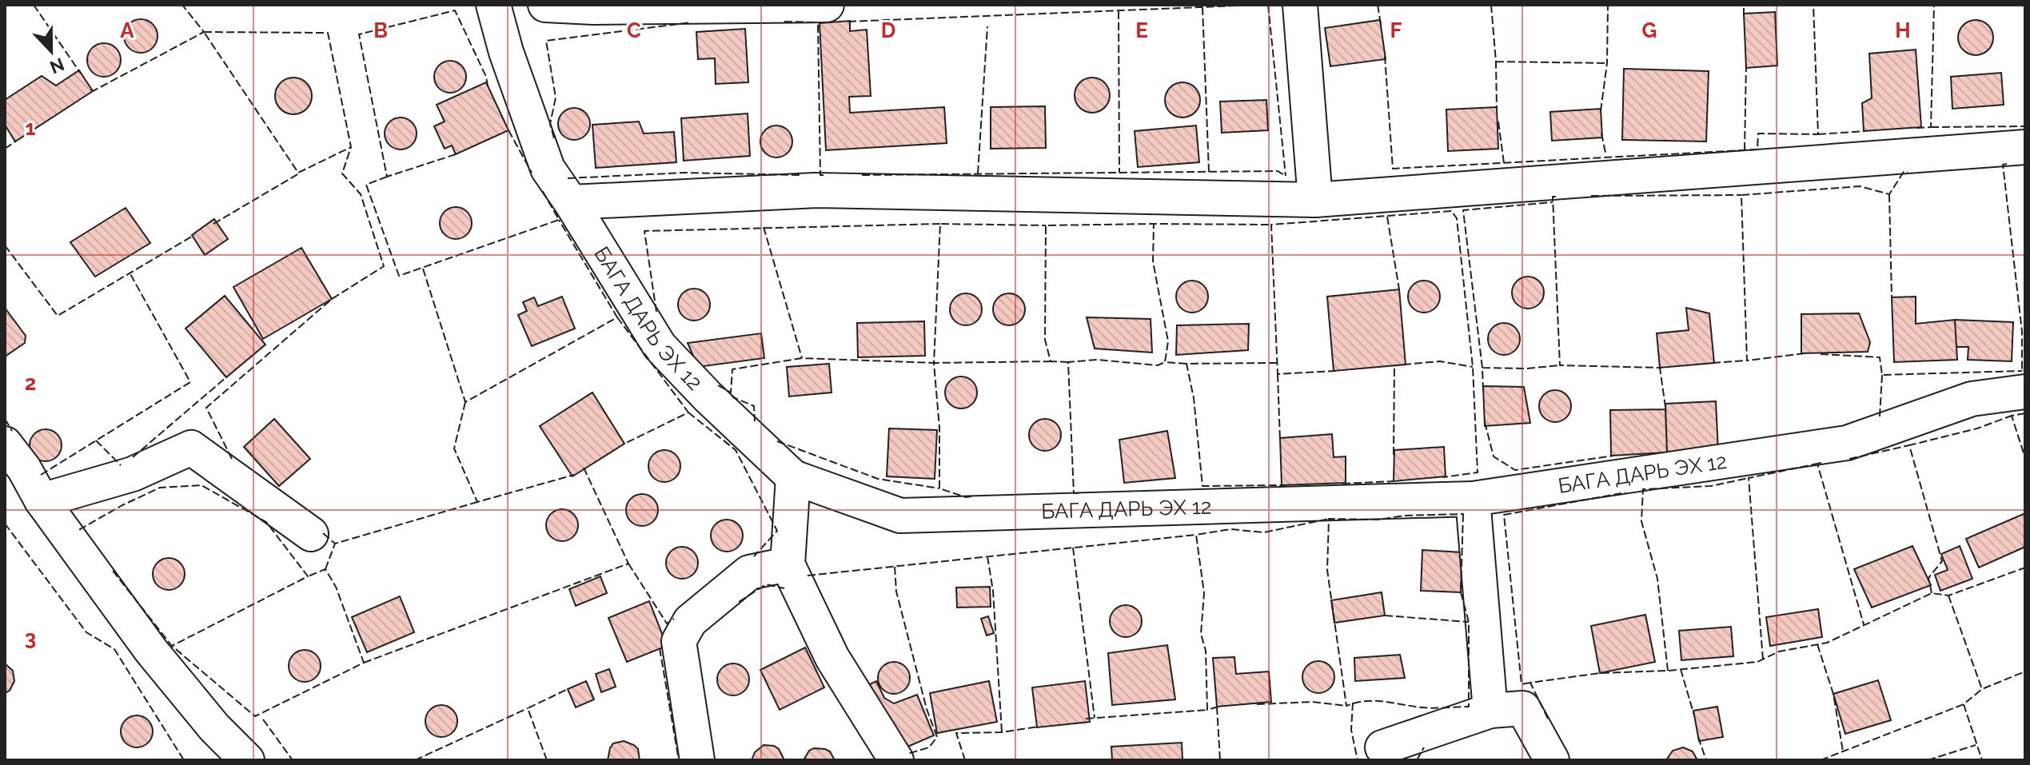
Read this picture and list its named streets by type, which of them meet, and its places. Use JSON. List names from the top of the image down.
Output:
{
  "streets": {
    "street": ["БАГА ДАРЬ ЭХ 12"]
  },
  "north": "bottom",
  "grid": {
    "columns": [
      "A",
      "B",
      "C",
      "D",
      "E",
      "F",
      "G",
      "H"
    ],
    "rows": ["1", "2", "3"]
  }
}
